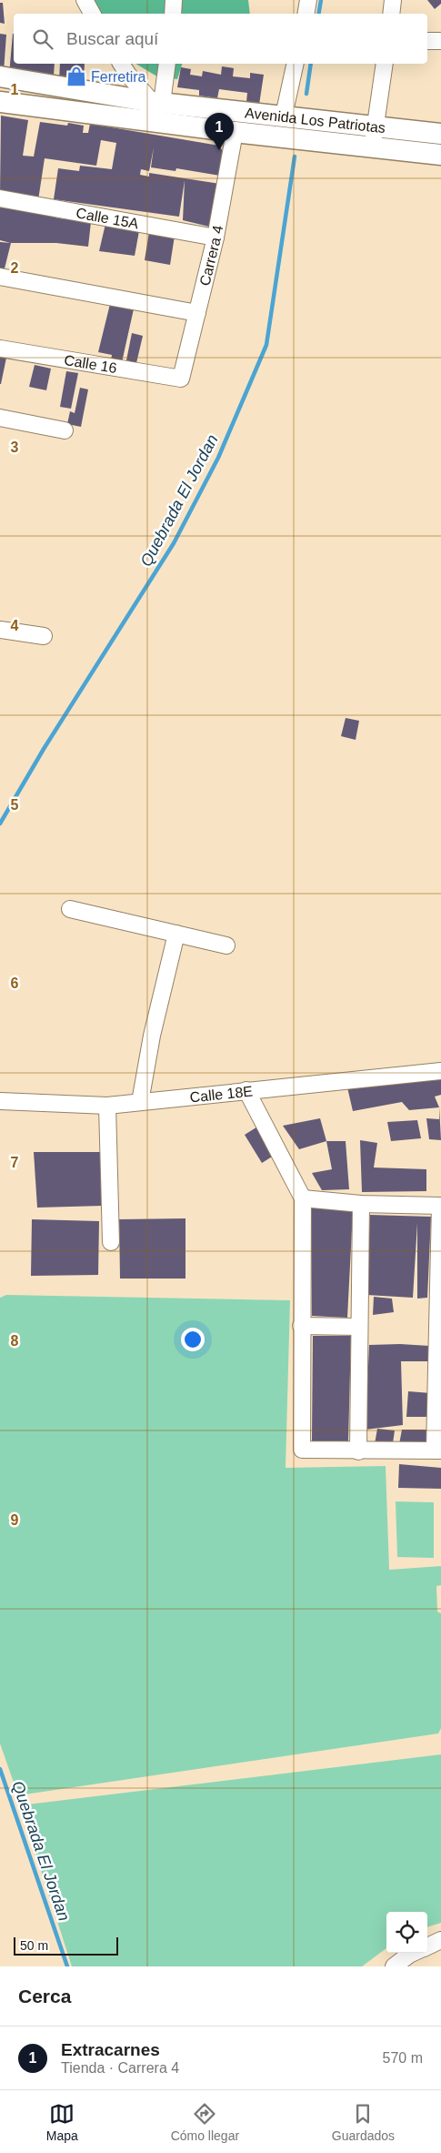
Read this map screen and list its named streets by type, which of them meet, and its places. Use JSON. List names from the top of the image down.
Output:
{
  "streets": {
    "main road": ["Avenida Los Patriotas"],
    "street": [
      "Calle 15A",
      "Carrera 4",
      "Calle 16",
      "Calle 18E"
    ]
  },
  "crossings": [
    ["Avenida Los Patriotas", "Carrera 4"],
    ["Calle 15A", "Carrera 4"],
    ["Carrera 4", "Calle 16"]
  ],
  "water": ["Quebrada El Jordan"],
  "places": {
    "shop": ["Ferretira"]
  },
  "scale_bar": "50 m",
  "page": {
    "search": "Buscar aquí",
    "pins": "1",
    "scale": "50 m",
    "heading": "Cerca",
    "list": [
      {
        "mark": "1",
        "name": "Extracarnes",
        "note": "Tienda · Carrera 4",
        "value": "570 m"
      }
    ],
    "nav": ["Mapa", "Cómo llegar", "Guardados"]
  },
  "grid": {
    "rows": [
      "1",
      "2",
      "3",
      "4",
      "5",
      "6",
      "7",
      "8",
      "9"
    ]
  }
}
